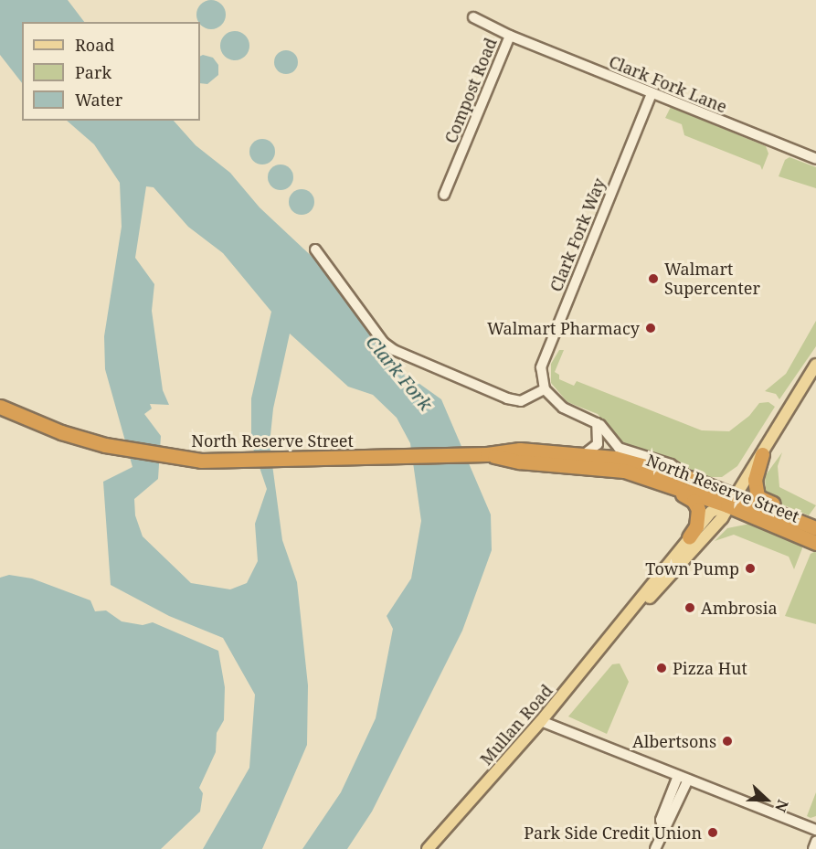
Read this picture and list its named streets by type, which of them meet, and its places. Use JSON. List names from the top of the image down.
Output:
{
  "streets": {
    "highway": ["North Reserve Street"],
    "main road": ["Mullan Road"],
    "street": ["Clark Fork Lane", "Compost Road", "Clark Fork Way"]
  },
  "crossings": [
    ["Clark Fork Lane", "Compost Road"],
    ["Clark Fork Lane", "Clark Fork Way"],
    ["North Reserve Street", "Mullan Road"]
  ],
  "water": ["Clark Fork"],
  "places": [
    "Walmart Supercenter",
    "Walmart Pharmacy",
    "Town Pump",
    "Ambrosia",
    "Pizza Hut",
    "Albertsons",
    "Park Side Credit Union"
  ],
  "legend": ["Road", "Park", "Water"],
  "north": "right"
}
